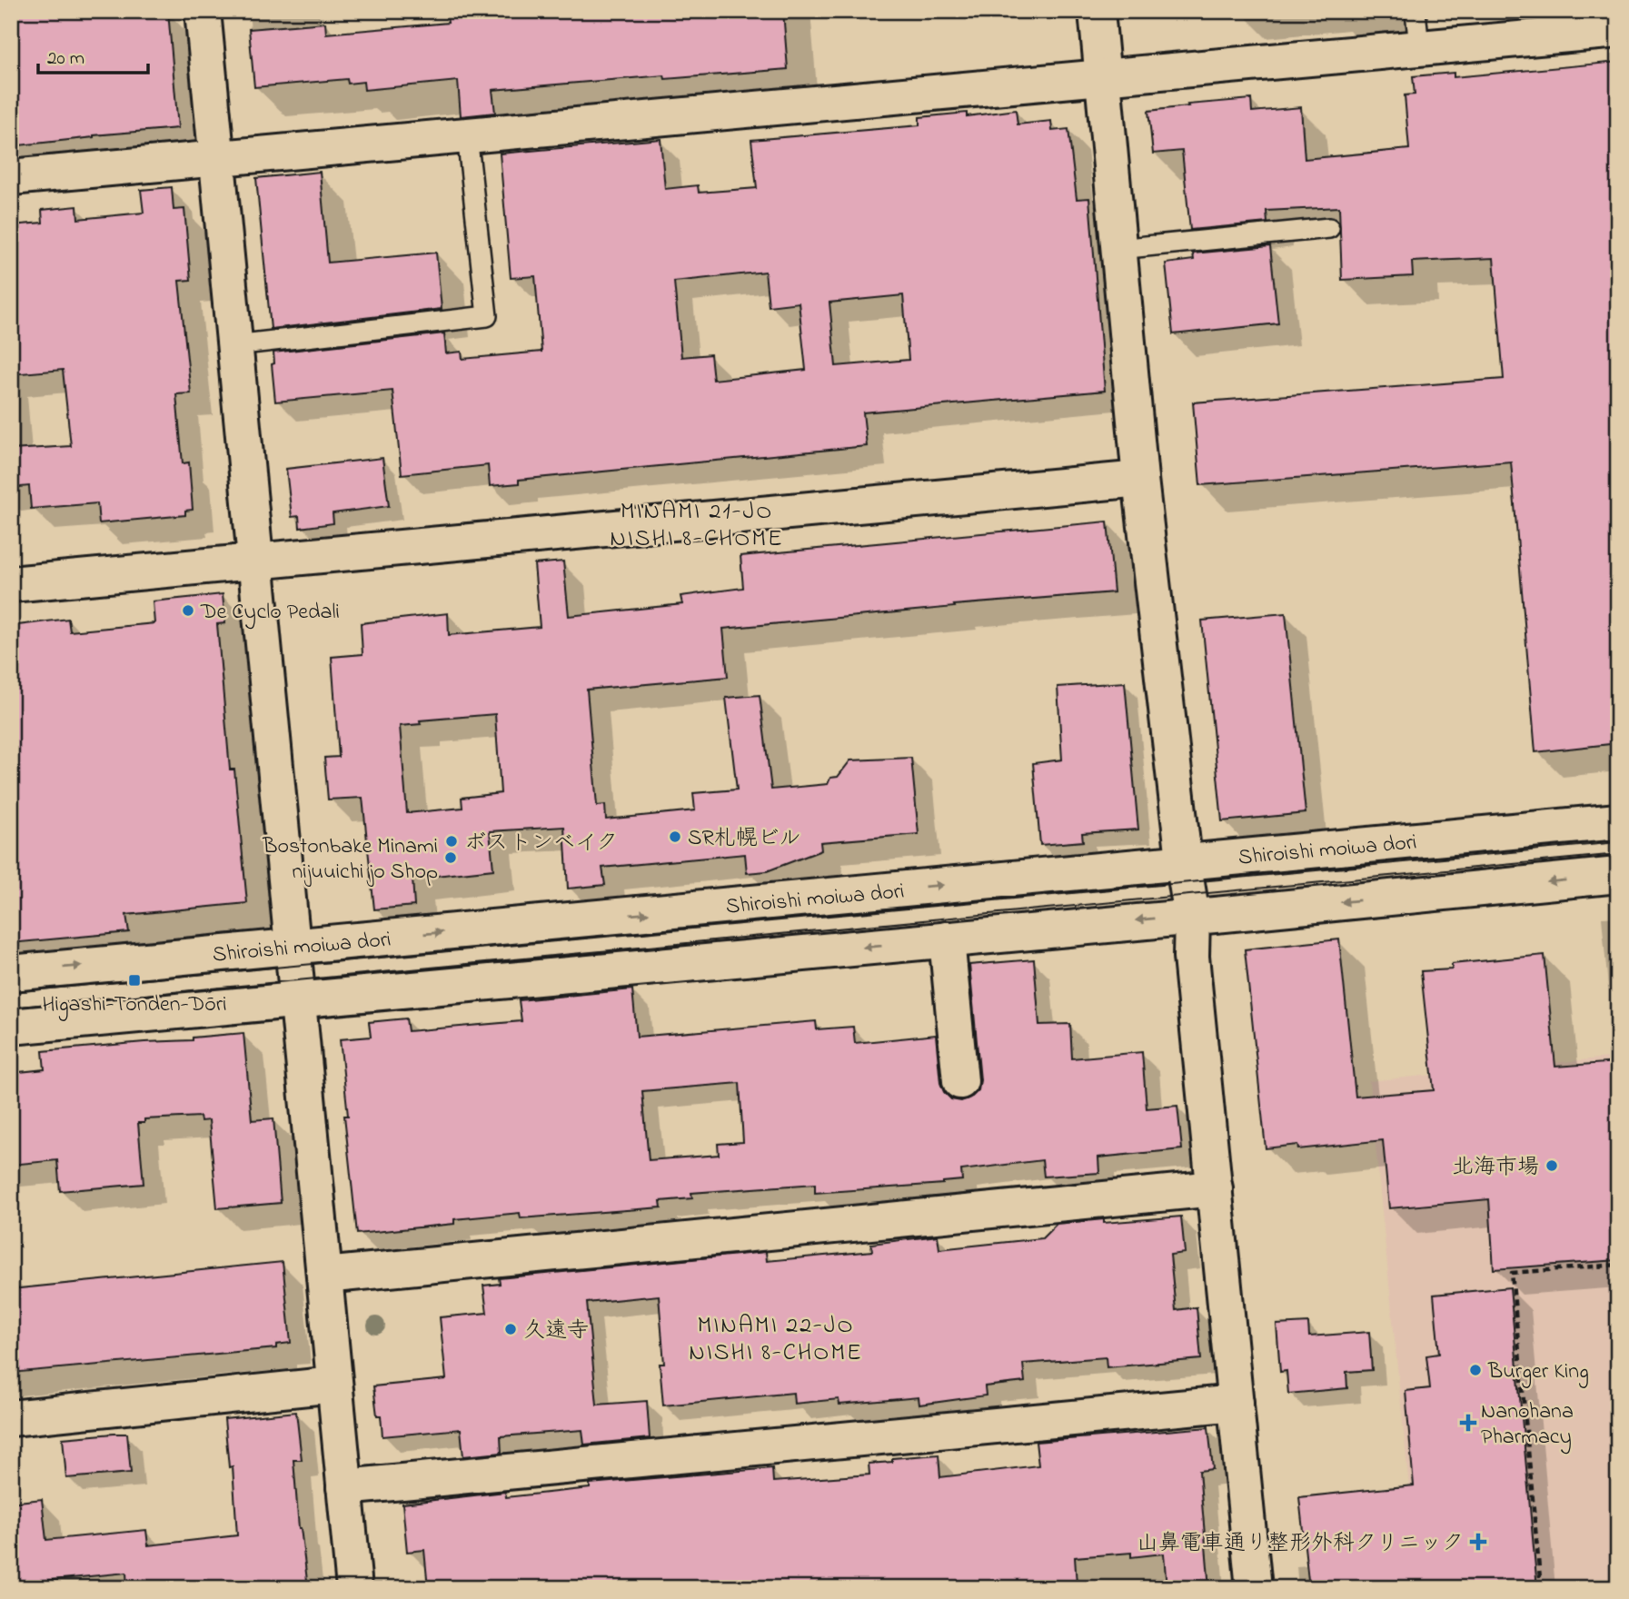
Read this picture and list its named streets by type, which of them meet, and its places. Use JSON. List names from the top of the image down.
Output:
{
  "streets": {
    "street": ["Shiroishi moiwa dori"]
  },
  "districts": ["MINAMI 21-JO NISHI 8-CHOME", "MINAMI 22-JO NISHI 8-CHOME"],
  "places": {
    "other": [
      "De Cyclo Pedali",
      "SR札幌ビル",
      "ボストンベイク",
      "Bostonbake Minami nijuuichi jo Shop",
      "北海市場",
      "久遠寺",
      "Burger King"
    ],
    "transit": ["Higashi-Tonden-Dōri"],
    "health": ["Nanohana Pharmacy", "山鼻電車通り整形外科クリニック"]
  },
  "scale_bar": "20 m"
}
